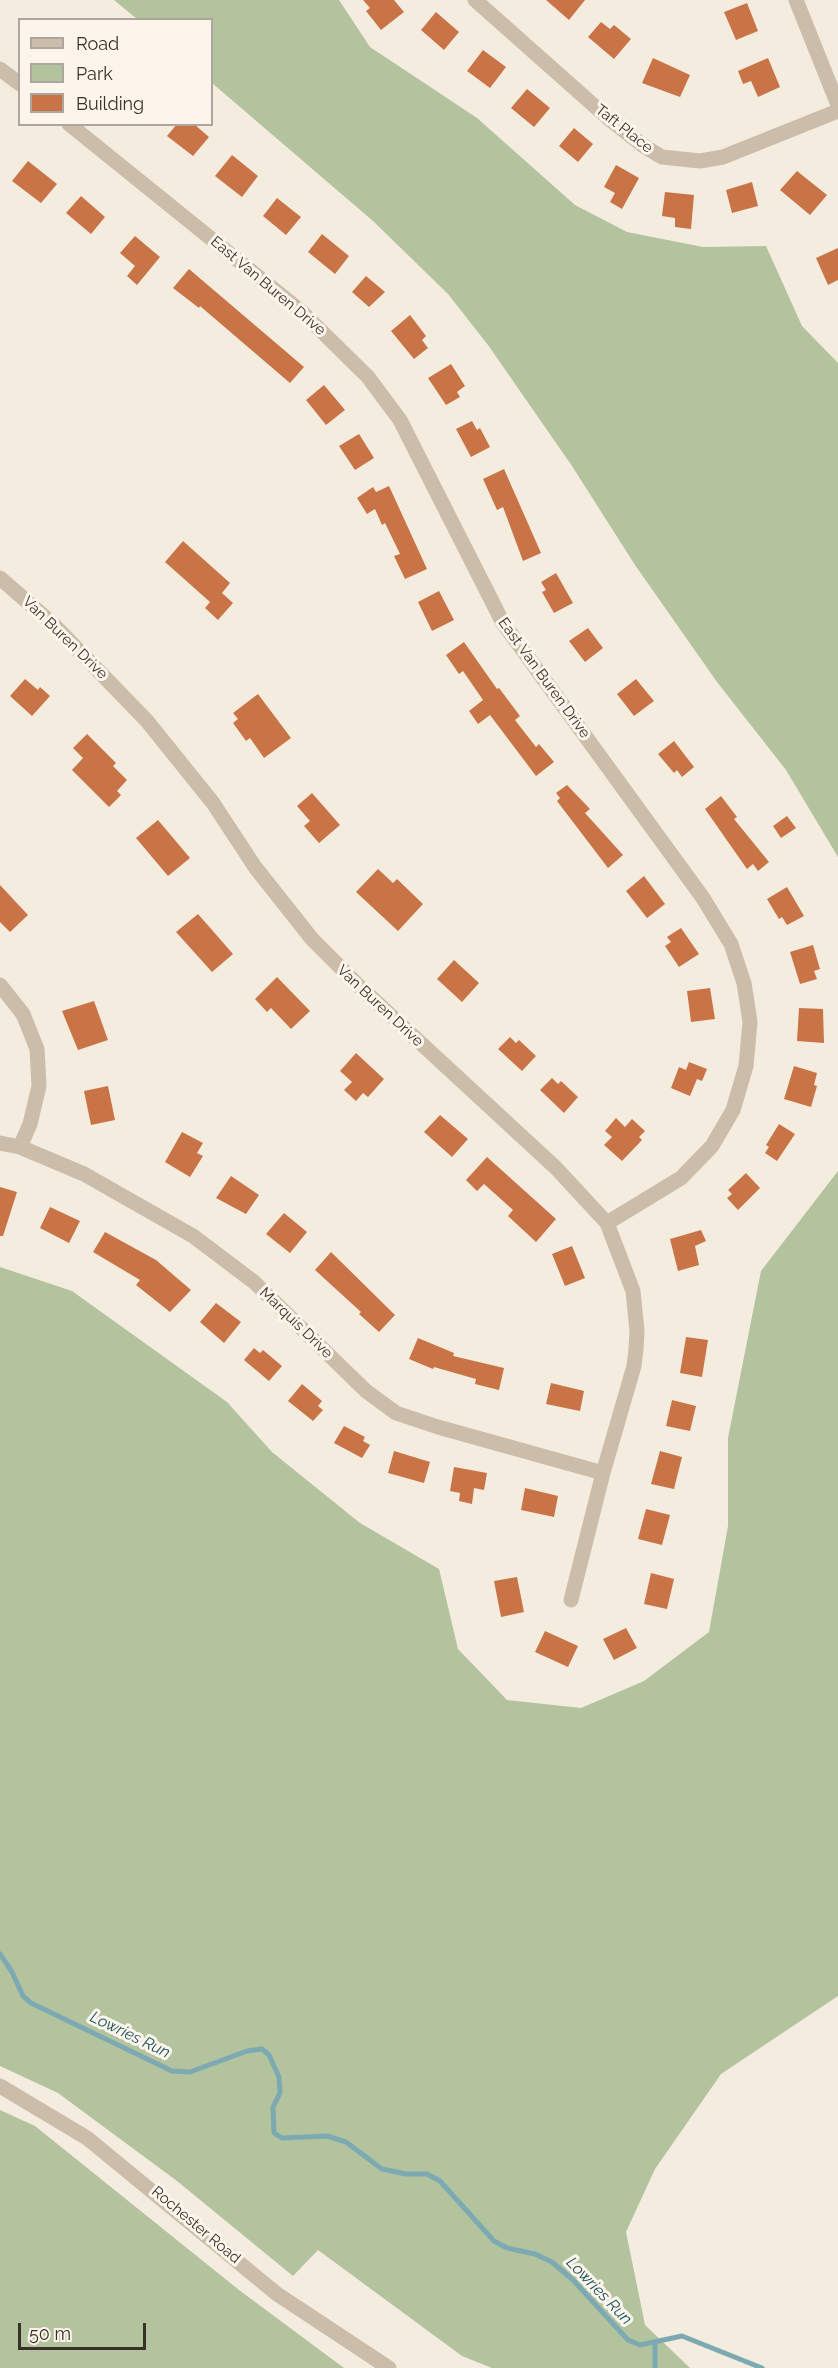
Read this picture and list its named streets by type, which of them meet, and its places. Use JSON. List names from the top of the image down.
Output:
{
  "streets": {
    "street": [
      "Taft Place",
      "East Van Buren Drive",
      "Van Buren Drive",
      "Marquis Drive",
      "Rochester Road"
    ]
  },
  "crossings": [
    ["East Van Buren Drive", "Van Buren Drive"],
    ["Van Buren Drive", "Marquis Drive"]
  ],
  "water": ["Lowries Run"],
  "legend": ["Road", "Park", "Building"],
  "scale_bar": "50 m"
}
